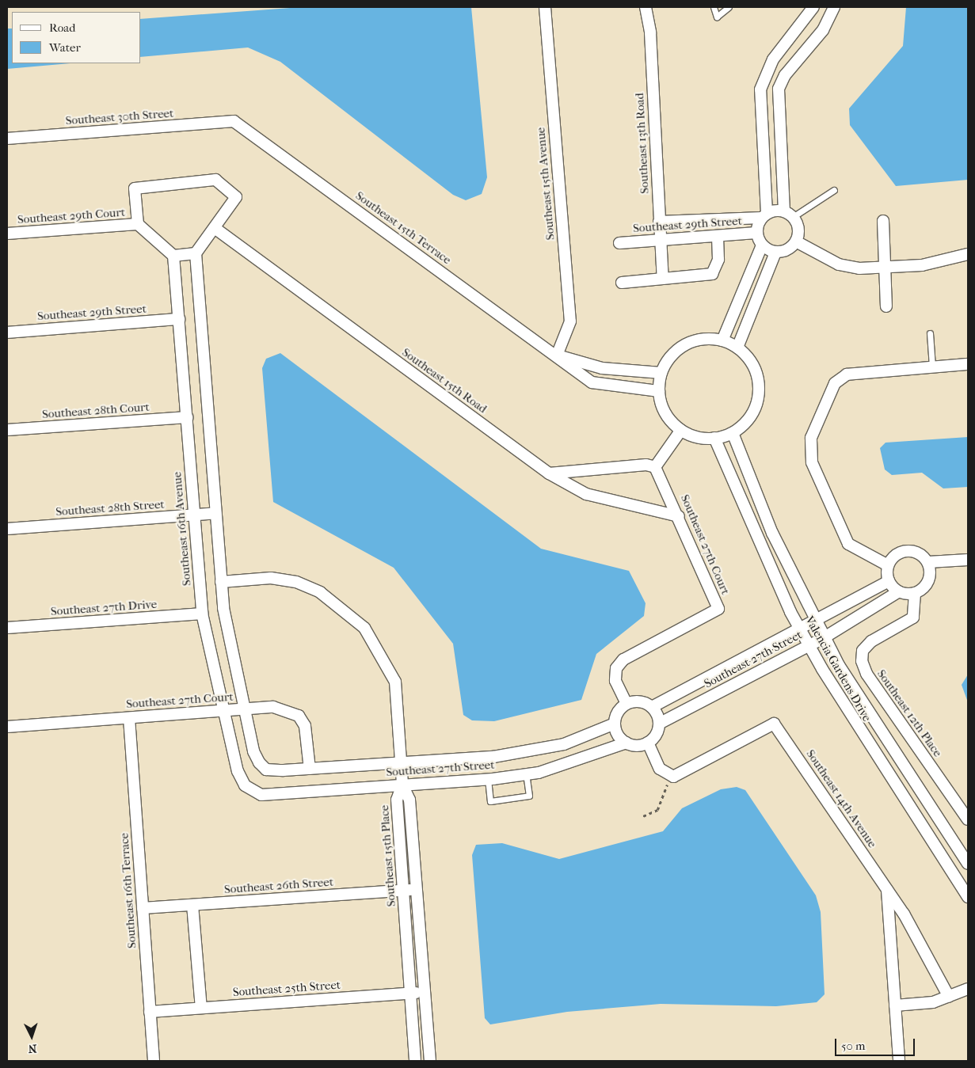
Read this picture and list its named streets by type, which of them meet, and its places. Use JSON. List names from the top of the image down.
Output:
{
  "streets": {
    "street": [
      "Southeast 30th Street",
      "Southeast 13th Road",
      "Southeast 15th Avenue",
      "Southeast 29th Court",
      "Southeast 29th Street",
      "Southeast 15th Terrace",
      "Southeast 15th Road",
      "Southeast 28th Court",
      "Southeast 28th Street",
      "Southeast 16th Avenue",
      "Southeast 27th Court",
      "Southeast 27th Drive",
      "Southeast 27th Street",
      "Valencia Gardens Drive",
      "Southeast 12th Place",
      "Southeast 14th Avenue",
      "Southeast 15th Place",
      "Southeast 26th Street",
      "Southeast 16th Terrace",
      "Southeast 25th Street"
    ]
  },
  "crossings": [
    ["Southeast 30th Street", "Southeast 15th Terrace"],
    ["Southeast 13th Road", "Southeast 29th Street"],
    ["Southeast 15th Avenue", "Southeast 15th Terrace"],
    ["Southeast 29th Street", "Southeast 16th Avenue"],
    ["Southeast 15th Terrace", "Valencia Gardens Drive"],
    ["Southeast 15th Road", "Southeast 27th Court"],
    ["Southeast 28th Court", "Southeast 16th Avenue"],
    ["Southeast 28th Street", "Southeast 16th Avenue"],
    ["Southeast 16th Avenue", "Southeast 27th Court"],
    ["Southeast 16th Avenue", "Southeast 27th Drive"],
    ["Southeast 16th Avenue", "Southeast 27th Street"],
    ["Southeast 27th Court", "Southeast 27th Street"],
    ["Southeast 27th Court", "Southeast 14th Avenue"],
    ["Southeast 27th Court", "Southeast 16th Terrace"],
    ["Southeast 27th Street", "Valencia Gardens Drive"],
    ["Southeast 27th Street", "Southeast 12th Place"],
    ["Southeast 27th Street", "Southeast 14th Avenue"],
    ["Southeast 27th Street", "Southeast 15th Place"],
    ["Southeast 15th Place", "Southeast 26th Street"],
    ["Southeast 15th Place", "Southeast 25th Street"],
    ["Southeast 26th Street", "Southeast 16th Terrace"],
    ["Southeast 16th Terrace", "Southeast 25th Street"]
  ],
  "legend": ["Road", "Water"],
  "scale_bar": "50 m",
  "north": "bottom"
}
